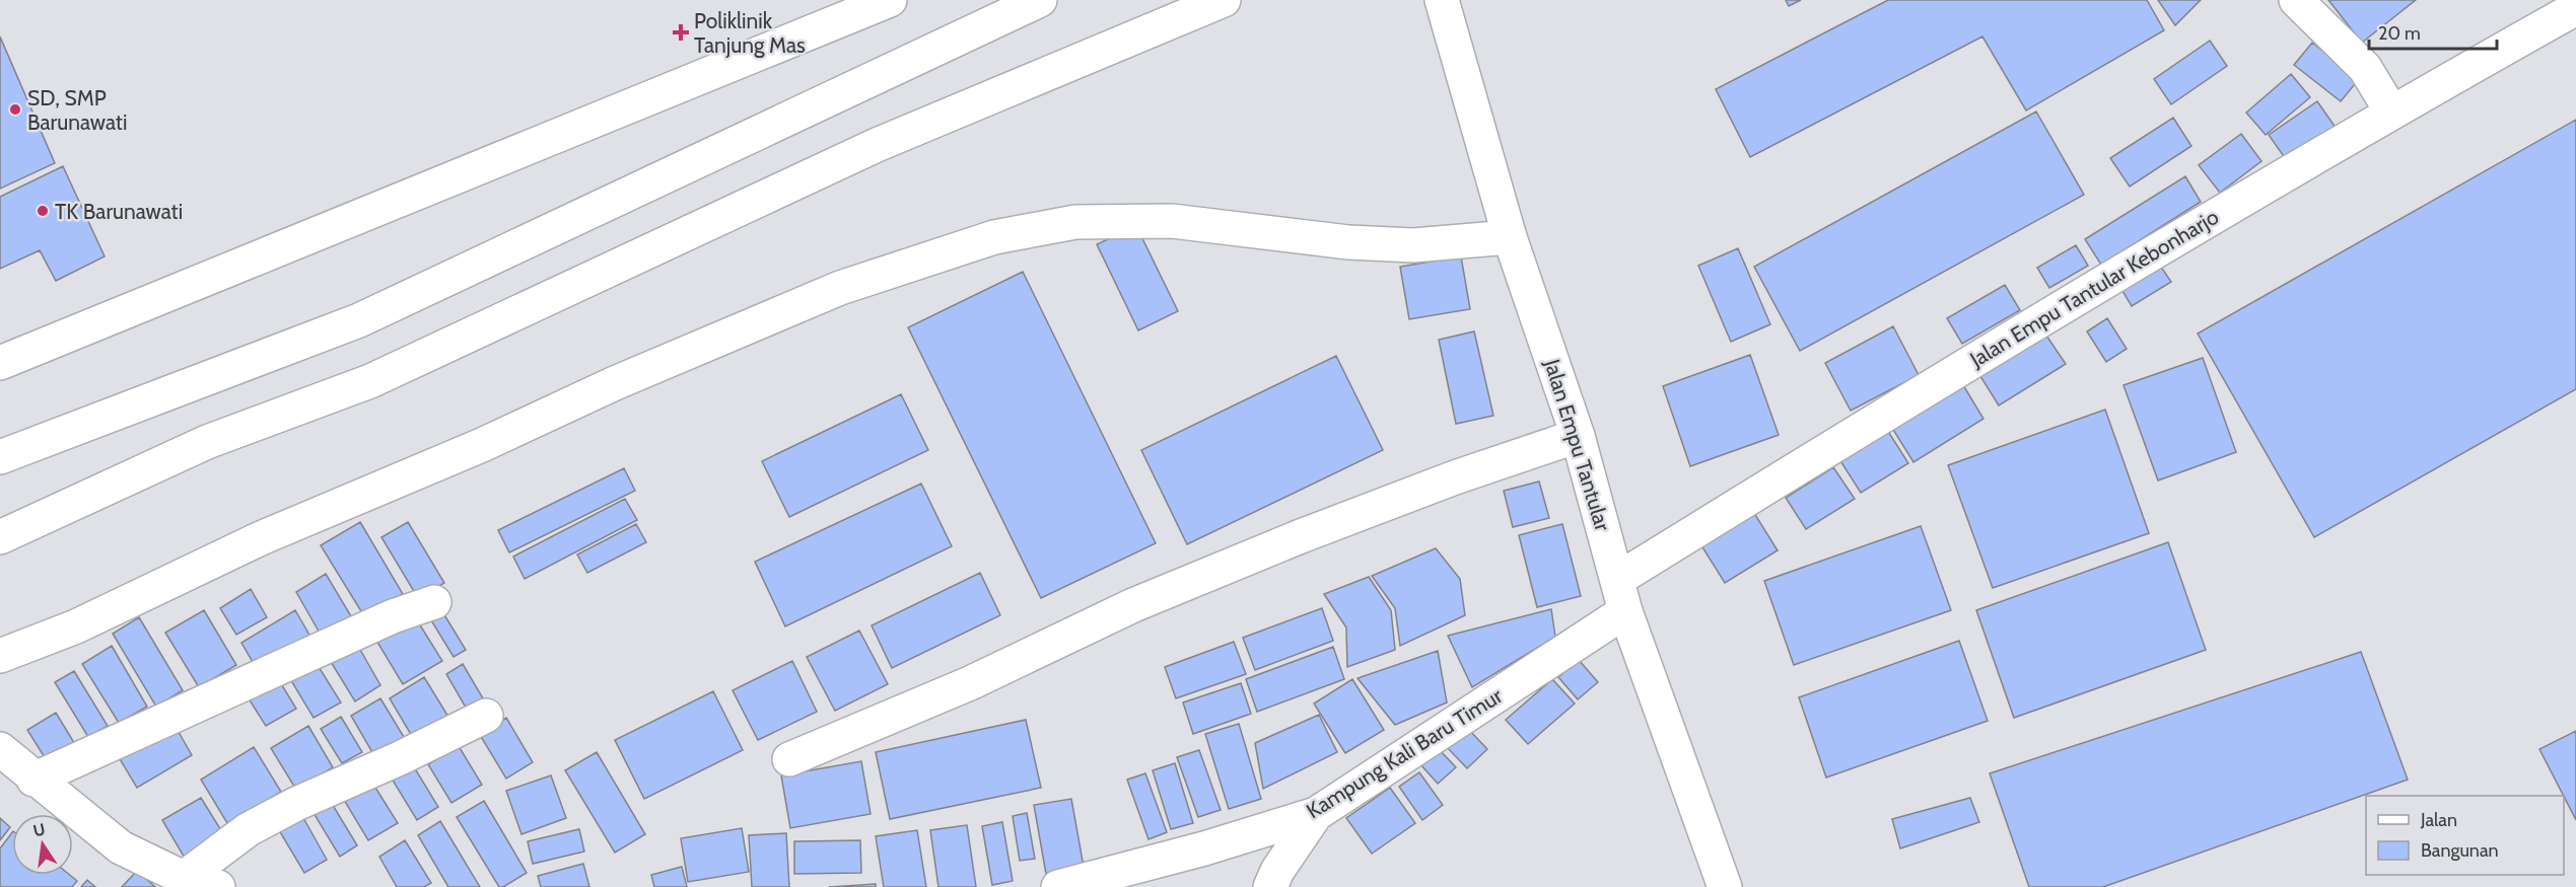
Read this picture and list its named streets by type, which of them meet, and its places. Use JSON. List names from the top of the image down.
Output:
{
  "streets": {
    "main road": ["Jalan Empu Tantular Kebonharjo", "Jalan Empu Tantular", "Kampung Kali Baru Timur"]
  },
  "crossings": [
    ["Jalan Empu Tantular Kebonharjo", "Jalan Empu Tantular"],
    ["Jalan Empu Tantular", "Kampung Kali Baru Timur"]
  ],
  "places": {
    "health": ["Poliklinik Tanjung Mas"],
    "other": ["SD, SMP Barunawati", "TK Barunawati"]
  },
  "legend": ["Jalan", "Bangunan"],
  "scale_bar": "20 m",
  "north": "top"
}
